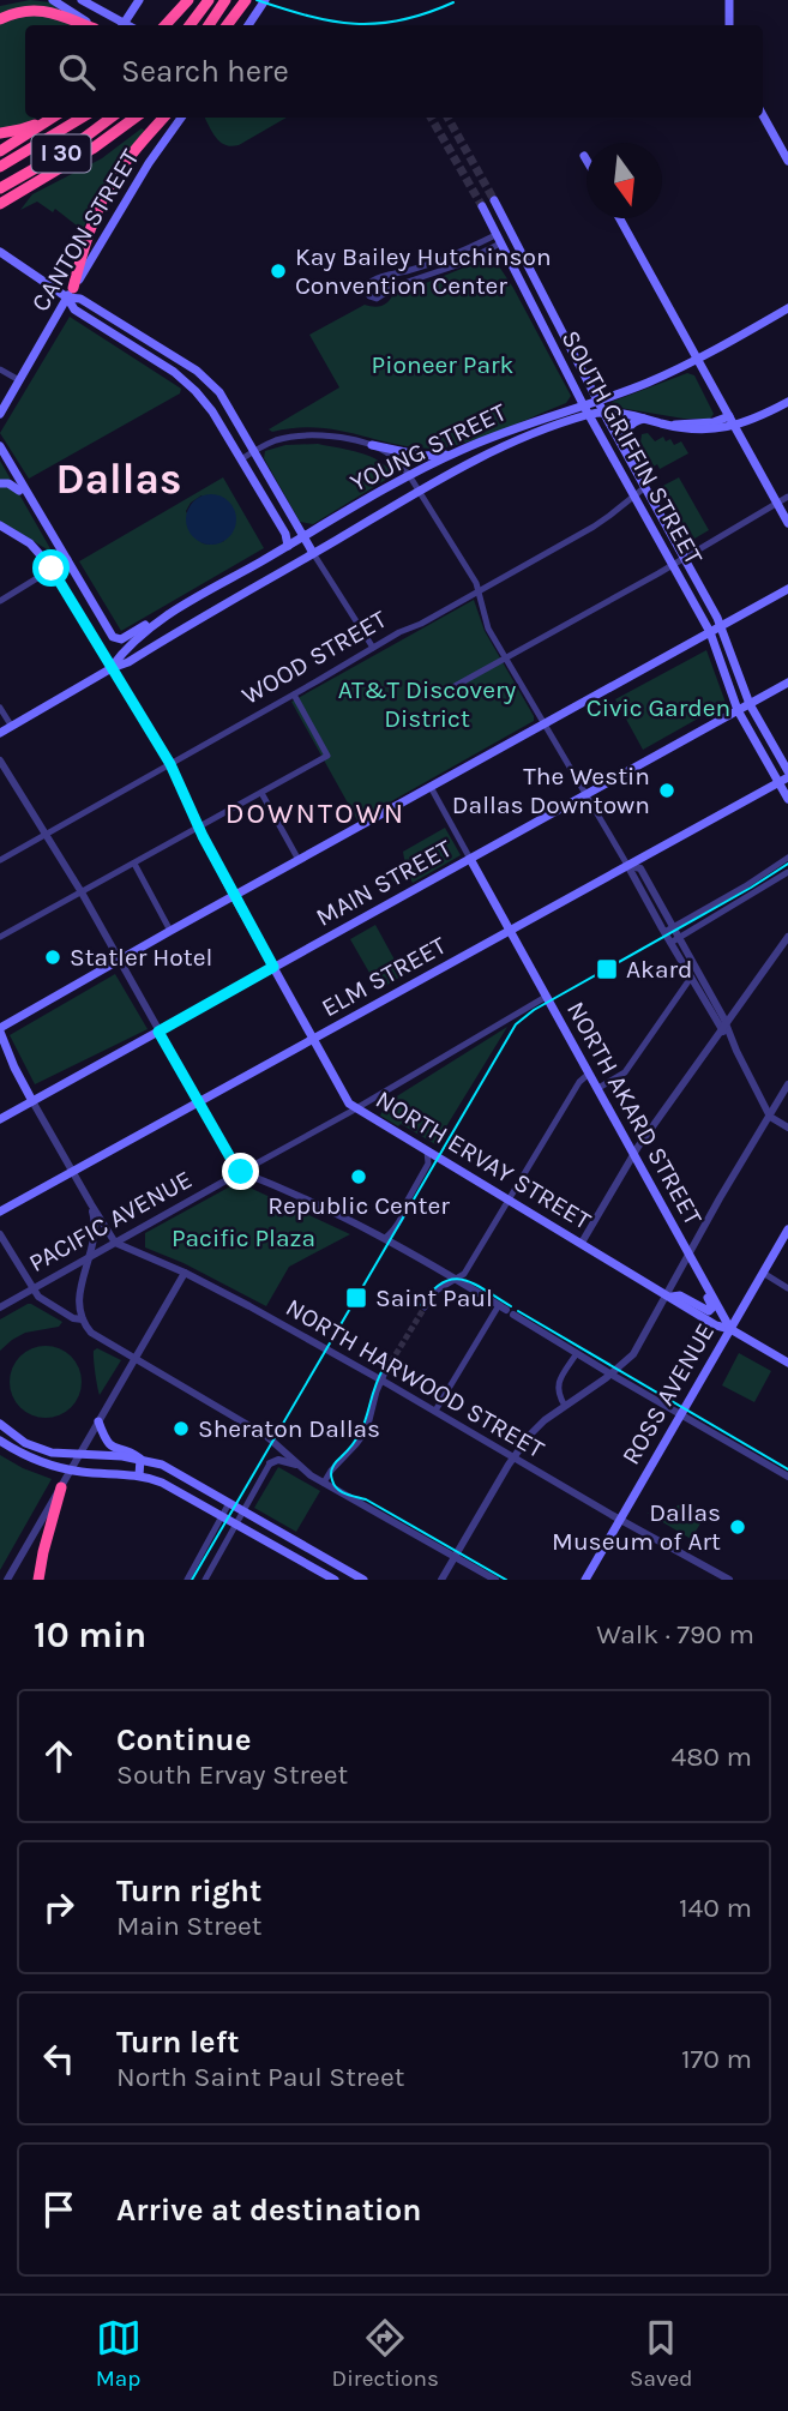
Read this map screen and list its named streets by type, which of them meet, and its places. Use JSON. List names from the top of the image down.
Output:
{
  "streets": {
    "highway": ["I 30"],
    "main road": [
      "CANTON STREET",
      "YOUNG STREET",
      "SOUTH GRIFFIN STREET",
      "MAIN STREET",
      "ELM STREET",
      "NORTH AKARD STREET",
      "NORTH ERVAY STREET",
      "ROSS AVENUE"
    ],
    "street": ["WOOD STREET", "PACIFIC AVENUE", "NORTH HARWOOD STREET"]
  },
  "crossings": [
    ["YOUNG STREET", "SOUTH GRIFFIN STREET"],
    ["YOUNG STREET", "NORTH ERVAY STREET"],
    ["SOUTH GRIFFIN STREET", "WOOD STREET"],
    ["SOUTH GRIFFIN STREET", "MAIN STREET"],
    ["SOUTH GRIFFIN STREET", "ELM STREET"],
    ["WOOD STREET", "NORTH ERVAY STREET"],
    ["MAIN STREET", "NORTH AKARD STREET"],
    ["MAIN STREET", "NORTH ERVAY STREET"],
    ["ELM STREET", "NORTH AKARD STREET"],
    ["ELM STREET", "NORTH ERVAY STREET"],
    ["NORTH AKARD STREET", "NORTH ERVAY STREET"],
    ["NORTH AKARD STREET", "PACIFIC AVENUE"],
    ["NORTH AKARD STREET", "ROSS AVENUE"],
    ["NORTH ERVAY STREET", "PACIFIC AVENUE"],
    ["NORTH ERVAY STREET", "ROSS AVENUE"],
    ["PACIFIC AVENUE", "NORTH HARWOOD STREET"],
    ["NORTH HARWOOD STREET", "ROSS AVENUE"]
  ],
  "districts": ["Dallas", "DOWNTOWN"],
  "parks": [
    "Pioneer Park",
    "AT&T Discovery District",
    "Civic Garden",
    "Pacific Plaza"
  ],
  "places": {
    "other": [
      "Kay Bailey Hutchinson Convention Center",
      "The Westin Dallas Downtown",
      "Statler Hotel",
      "Republic Center",
      "Sheraton Dallas",
      "Dallas Museum of Art"
    ],
    "transit": ["Akard", "Saint Paul"]
  },
  "north": "bottom",
  "page": {
    "search": "Search here",
    "heading": ["10 min", "Walk · 790 m"],
    "list": [
      ["Continue", "South Ervay Street", "480 m"],
      ["Turn right", "Main Street", "140 m"],
      ["Turn left", "North Saint Paul Street", "170 m"],
      "Arrive at destination"
    ],
    "nav": ["Map", "Directions", "Saved"]
  }
}
